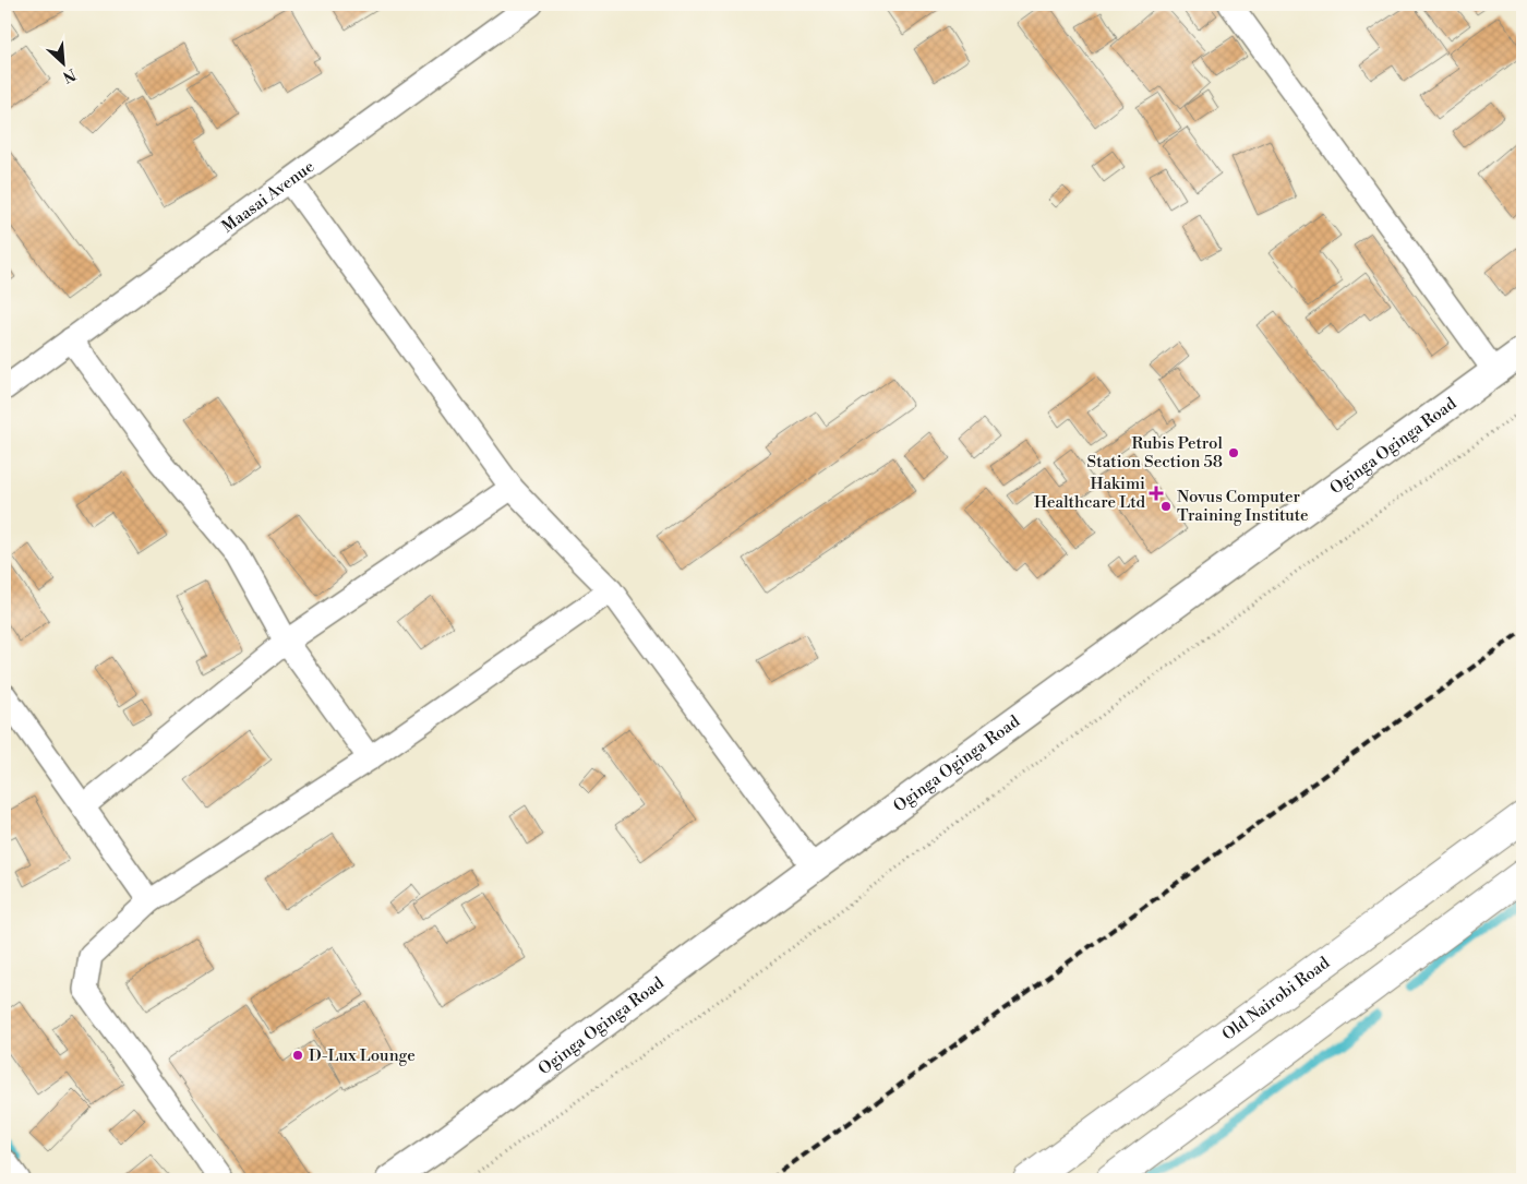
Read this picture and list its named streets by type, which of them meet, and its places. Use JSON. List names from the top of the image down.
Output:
{
  "streets": {
    "highway": ["Old Nairobi Road"],
    "street": ["Maasai Avenue", "Oginga Oginga Road"]
  },
  "places": {
    "other": ["Rubis Petrol Station Section 58", "Novus Computer Training Institute", "D-Lux Lounge"],
    "health": ["Hakimi Healthcare Ltd"]
  },
  "north": "bottom right"
}
